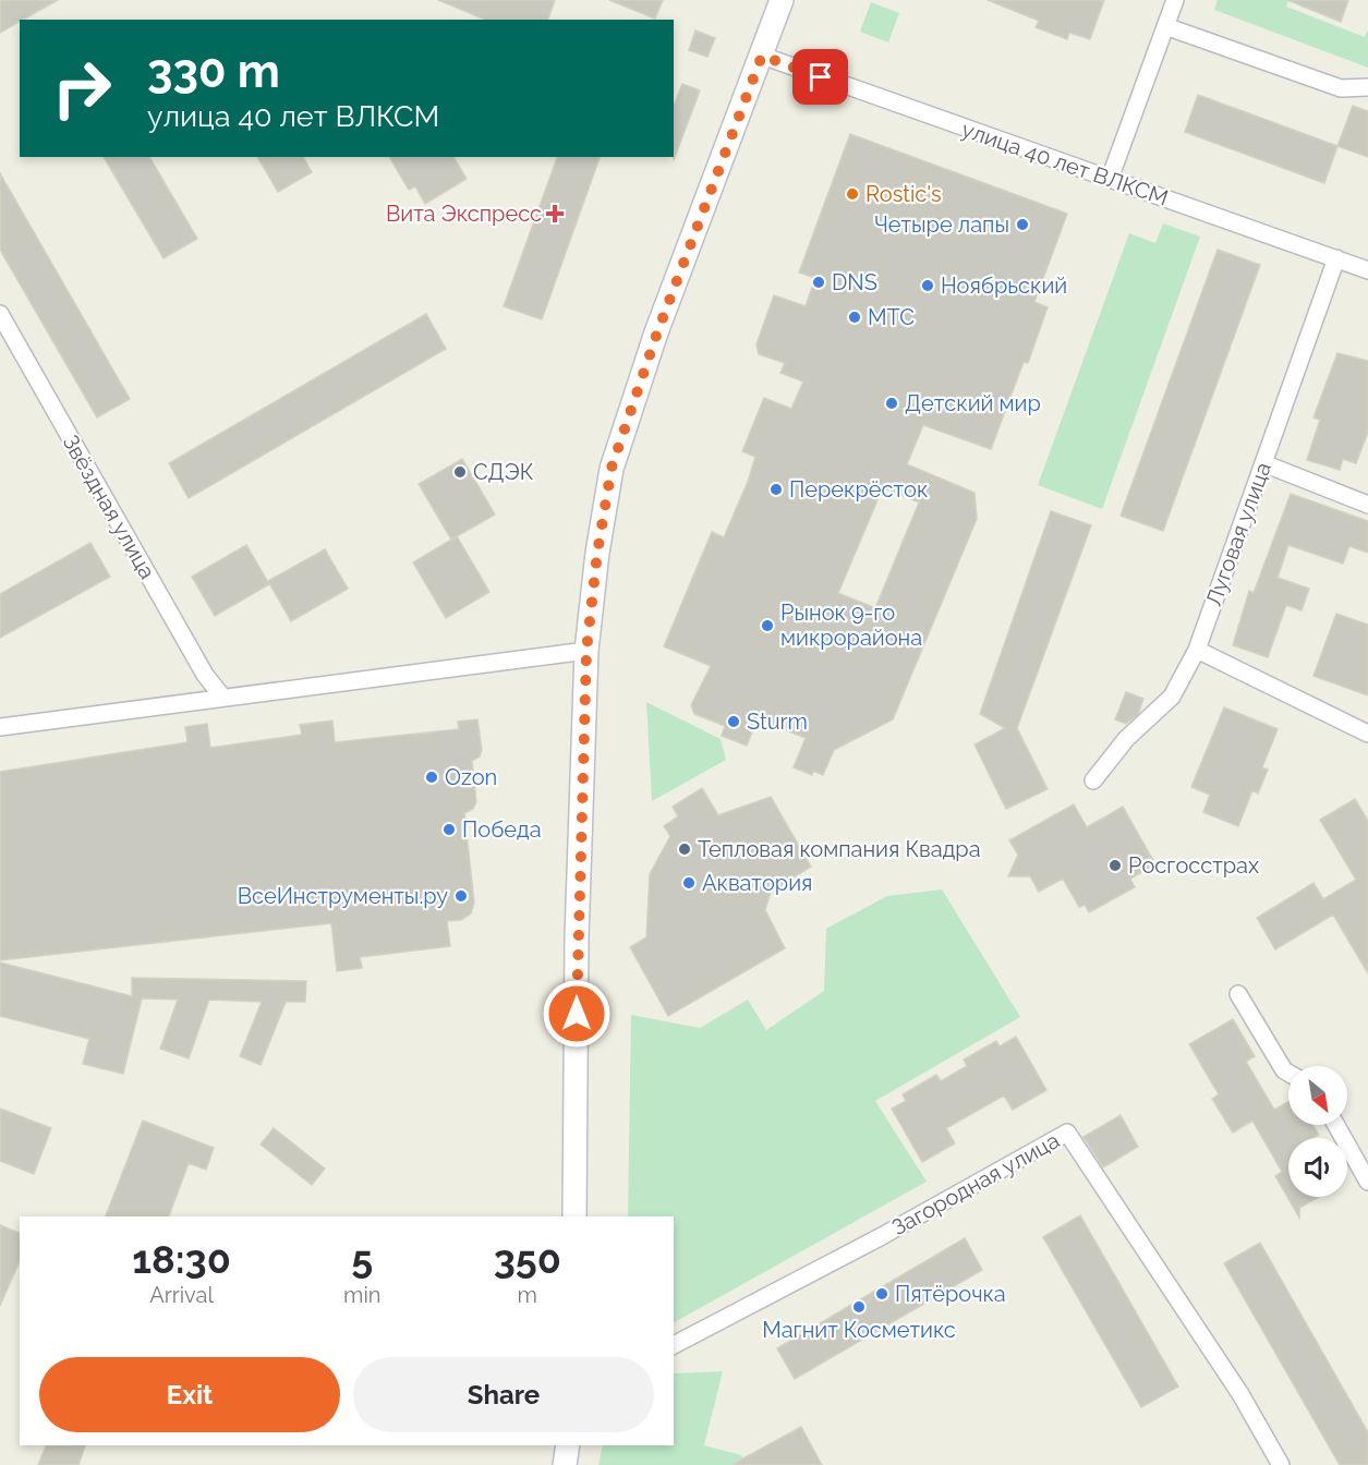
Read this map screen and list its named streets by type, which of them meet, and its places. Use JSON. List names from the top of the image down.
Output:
{
  "streets": {
    "street": [
      "улица 40 лет ВЛКСМ",
      "Звёздная улица",
      "Луговая улица",
      "Загородная улица"
    ]
  },
  "crossings": [
    ["улица 40 лет ВЛКСМ", "Луговая улица"]
  ],
  "places": {
    "other": [
      "Rostic's",
      "Четыре лапы",
      "DNS",
      "Ноябрьский",
      "МТС",
      "Детский мир",
      "СДЭК",
      "Перекрёсток",
      "Рынок 9-го микрорайона",
      "Sturm",
      "Ozon",
      "Победа",
      "Тепловая компания Квадра",
      "Росгосстрах",
      "Акватория",
      "ВсеИнструменты.ру",
      "Пятёрочка",
      "Магнит Косметикс"
    ],
    "health": ["Вита Экспресс"]
  },
  "north": "bottom right",
  "page": {
    "turn": ["330 m", "улица 40 лет ВЛКСМ"],
    "eta": [
      "18:30",
      "Arrival",
      "5",
      "min",
      "350",
      "m"
    ],
    "buttons": ["Exit", "Share"]
  }
}
